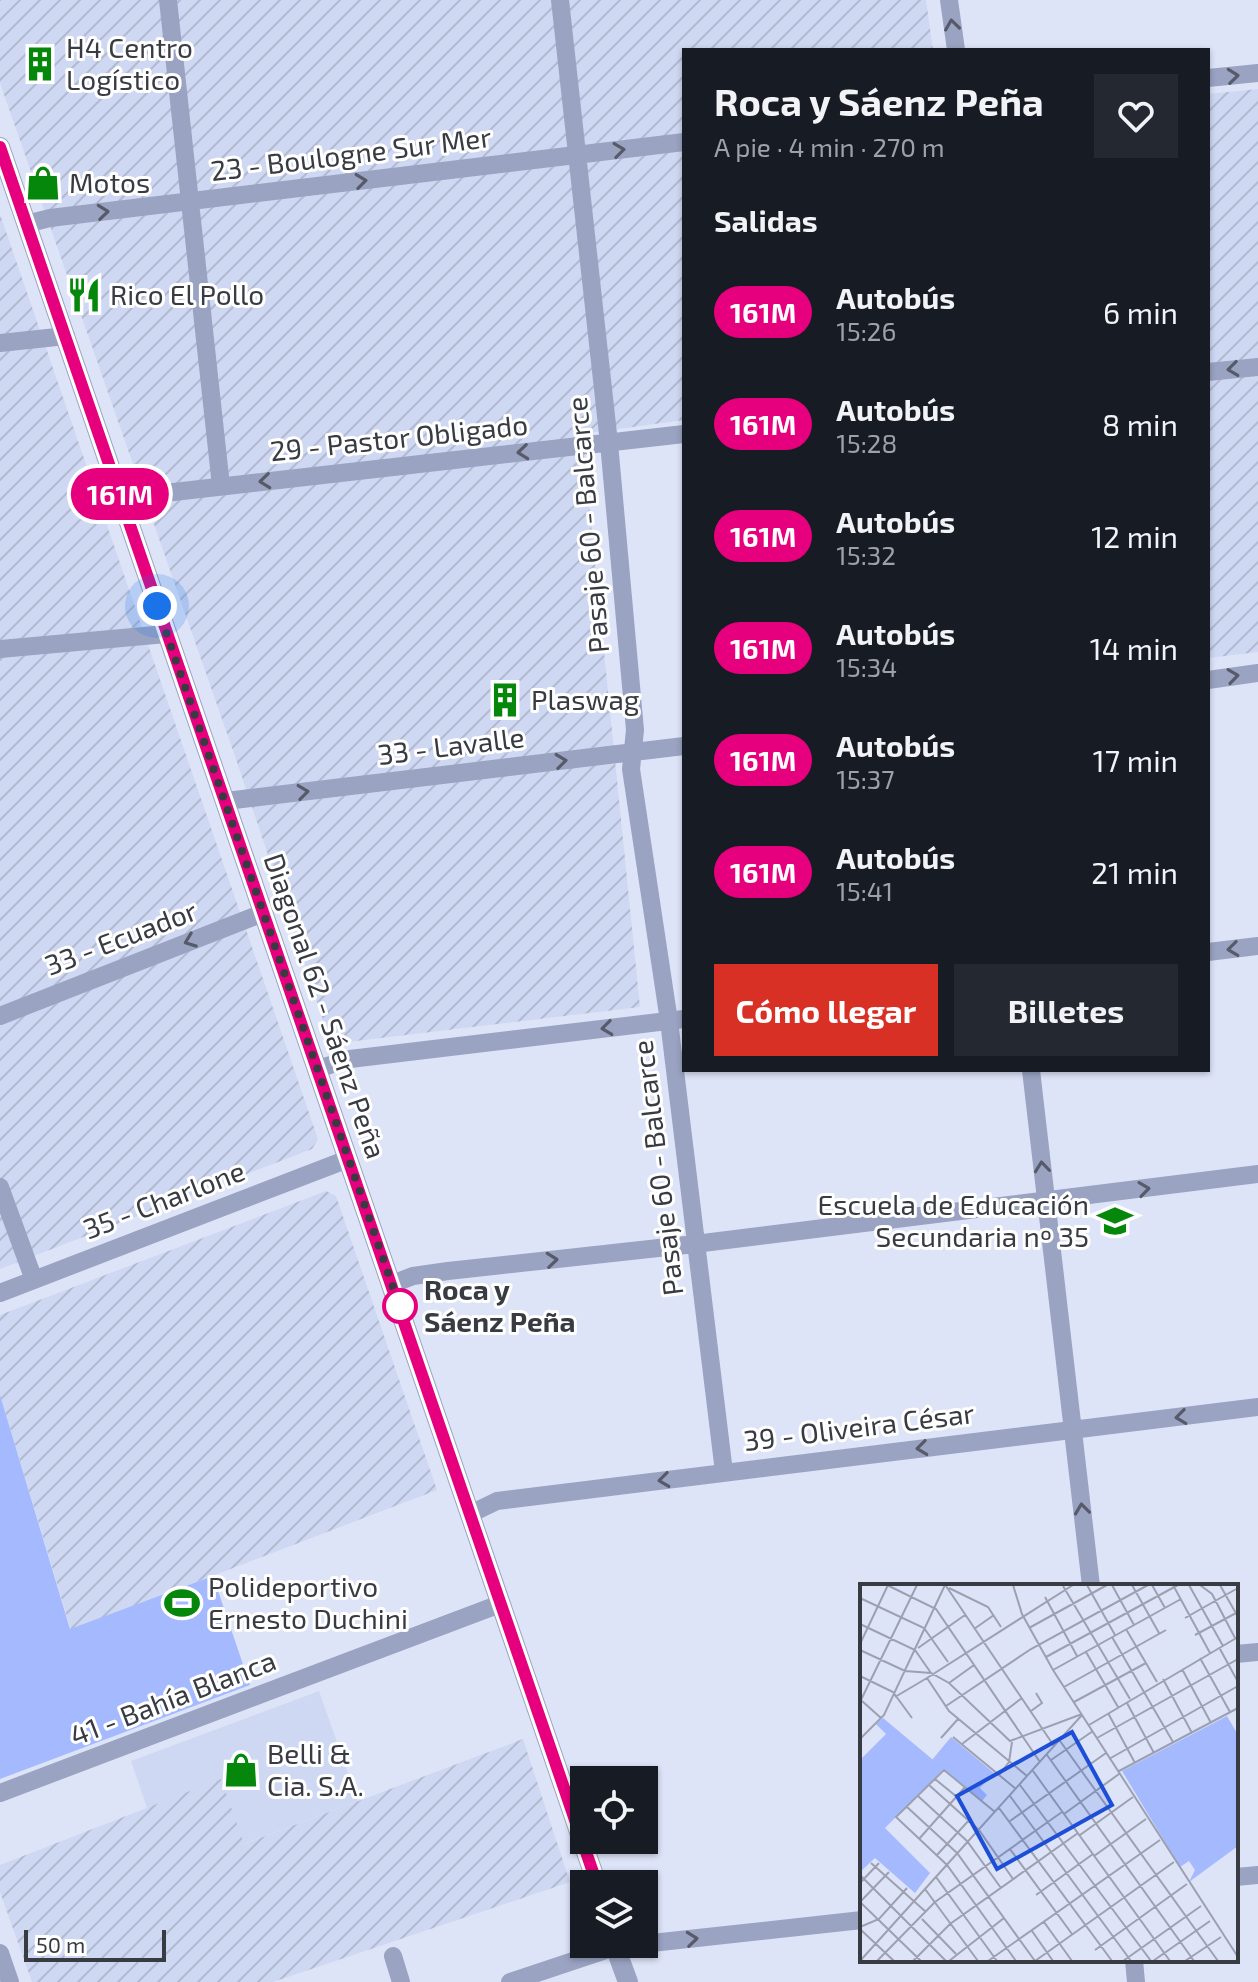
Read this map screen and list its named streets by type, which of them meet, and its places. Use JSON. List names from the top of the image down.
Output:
{
  "streets": {
    "street": [
      "23 - Boulogne Sur Mer",
      "29 - Pastor Obligado",
      "Pasaje 60 - Balcarce",
      "33 - Lavalle",
      "33 - Ecuador",
      "Diagonal 62 - Sáenz Peña",
      "35 - Charlone",
      "39 - Oliveira César",
      "41 - Bahía Blanca"
    ]
  },
  "crossings": [
    ["23 - Boulogne Sur Mer", "Pasaje 60 - Balcarce"],
    ["23 - Boulogne Sur Mer", "Diagonal 62 - Sáenz Peña"],
    ["29 - Pastor Obligado", "Pasaje 60 - Balcarce"],
    ["29 - Pastor Obligado", "Diagonal 62 - Sáenz Peña"],
    ["Pasaje 60 - Balcarce", "33 - Lavalle"],
    ["Pasaje 60 - Balcarce", "39 - Oliveira César"],
    ["33 - Lavalle", "Diagonal 62 - Sáenz Peña"],
    ["33 - Ecuador", "Diagonal 62 - Sáenz Peña"],
    ["Diagonal 62 - Sáenz Peña", "35 - Charlone"],
    ["Diagonal 62 - Sáenz Peña", "39 - Oliveira César"],
    ["Diagonal 62 - Sáenz Peña", "41 - Bahía Blanca"]
  ],
  "one_way": [
    "23 - Boulogne Sur Mer",
    "29 - Pastor Obligado",
    "33 - Lavalle",
    "33 - Ecuador",
    "39 - Oliveira César"
  ],
  "places": {
    "building": ["H4 Centro Logístico", "Plaswag"],
    "shop": ["Motos", "Belli & Cia. S.A."],
    "restaurant": ["Rico El Pollo"],
    "school or university": ["Escuela de Educación Secundaria nº 35"],
    "other": ["Roca y Sáenz Peña"],
    "sports": ["Polideportivo Ernesto Duchini"]
  },
  "lines": ["bus line 161M"],
  "scale_bar": "50 m",
  "page": {
    "on_map": "161M",
    "heading": [
      ["Roca y Sáenz Peña", "A pie · 4 min · 270 m"],
      "Salidas"
    ],
    "list": [
      {
        "mark": "161M",
        "name": "Autobús",
        "note": "15:26",
        "value": "6 min"
      },
      {
        "mark": "161M",
        "name": "Autobús",
        "note": "15:28",
        "value": "8 min"
      },
      {
        "mark": "161M",
        "name": "Autobús",
        "note": "15:32",
        "value": "12 min"
      },
      {
        "mark": "161M",
        "name": "Autobús",
        "note": "15:34",
        "value": "14 min"
      },
      {
        "mark": "161M",
        "name": "Autobús",
        "note": "15:37",
        "value": "17 min"
      },
      {
        "mark": "161M",
        "name": "Autobús",
        "note": "15:41",
        "value": "21 min"
      }
    ],
    "buttons": ["Cómo llegar", "Billetes"],
    "scale": "50 m"
  }
}
